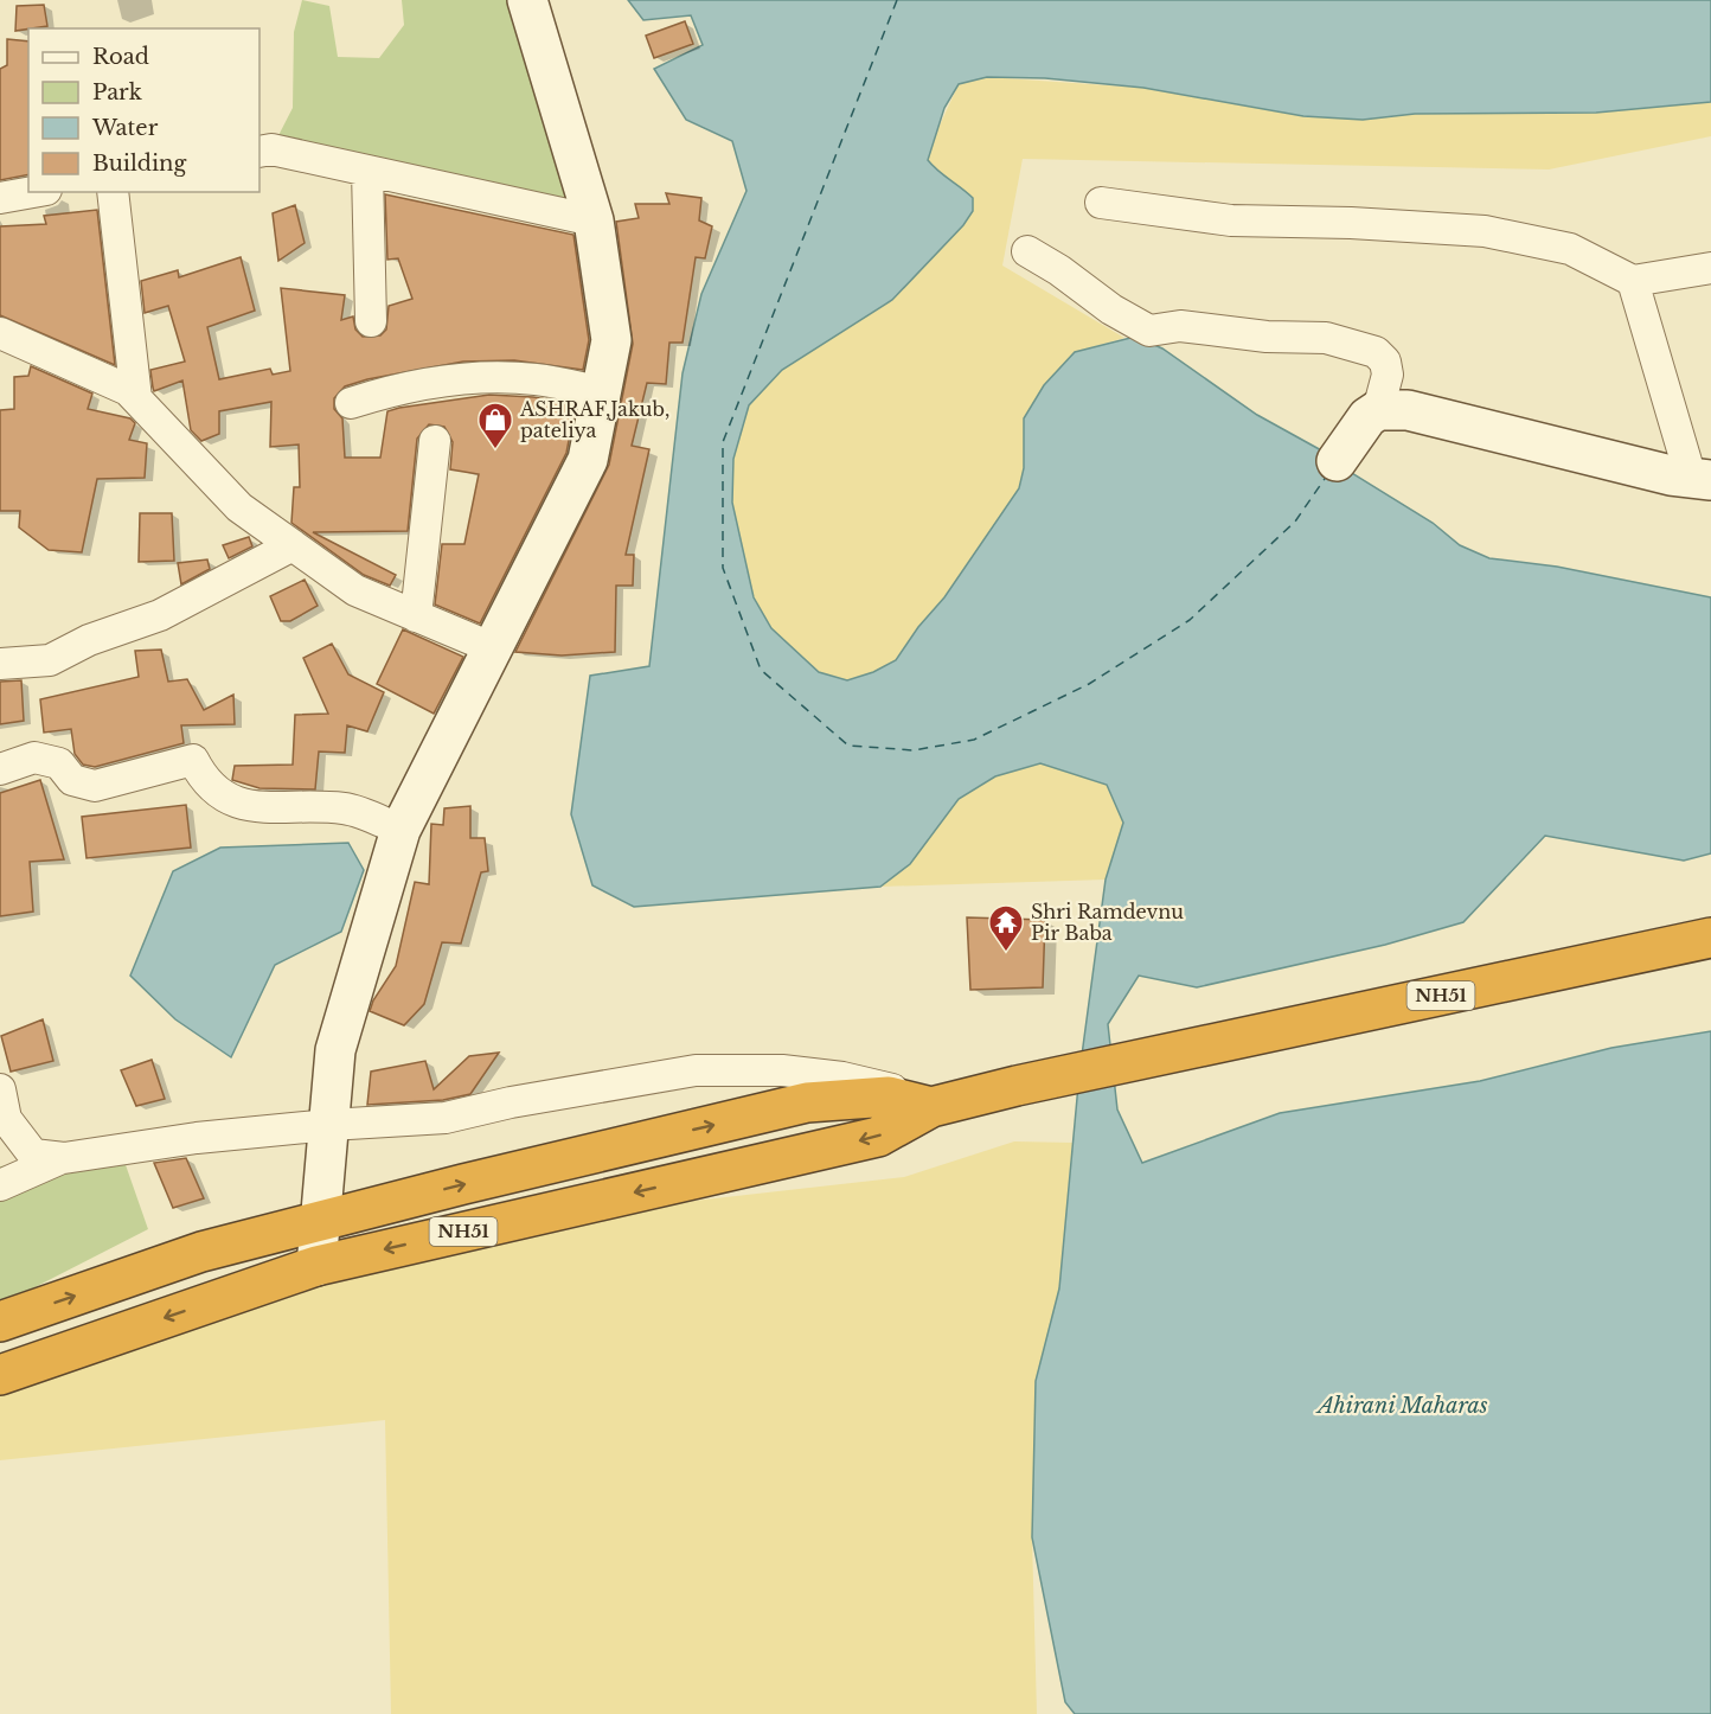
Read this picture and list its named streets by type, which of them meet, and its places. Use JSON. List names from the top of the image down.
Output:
{
  "streets": {
    "highway": ["NH51"]
  },
  "water": ["Ahirani Maharas"],
  "places": {
    "shop": ["ASHRAF,Jakub, pateliya"],
    "temple": ["Shri Ramdevnu Pir Baba"]
  },
  "legend": [
    "Road",
    "Park",
    "Water",
    "Building"
  ]
}
